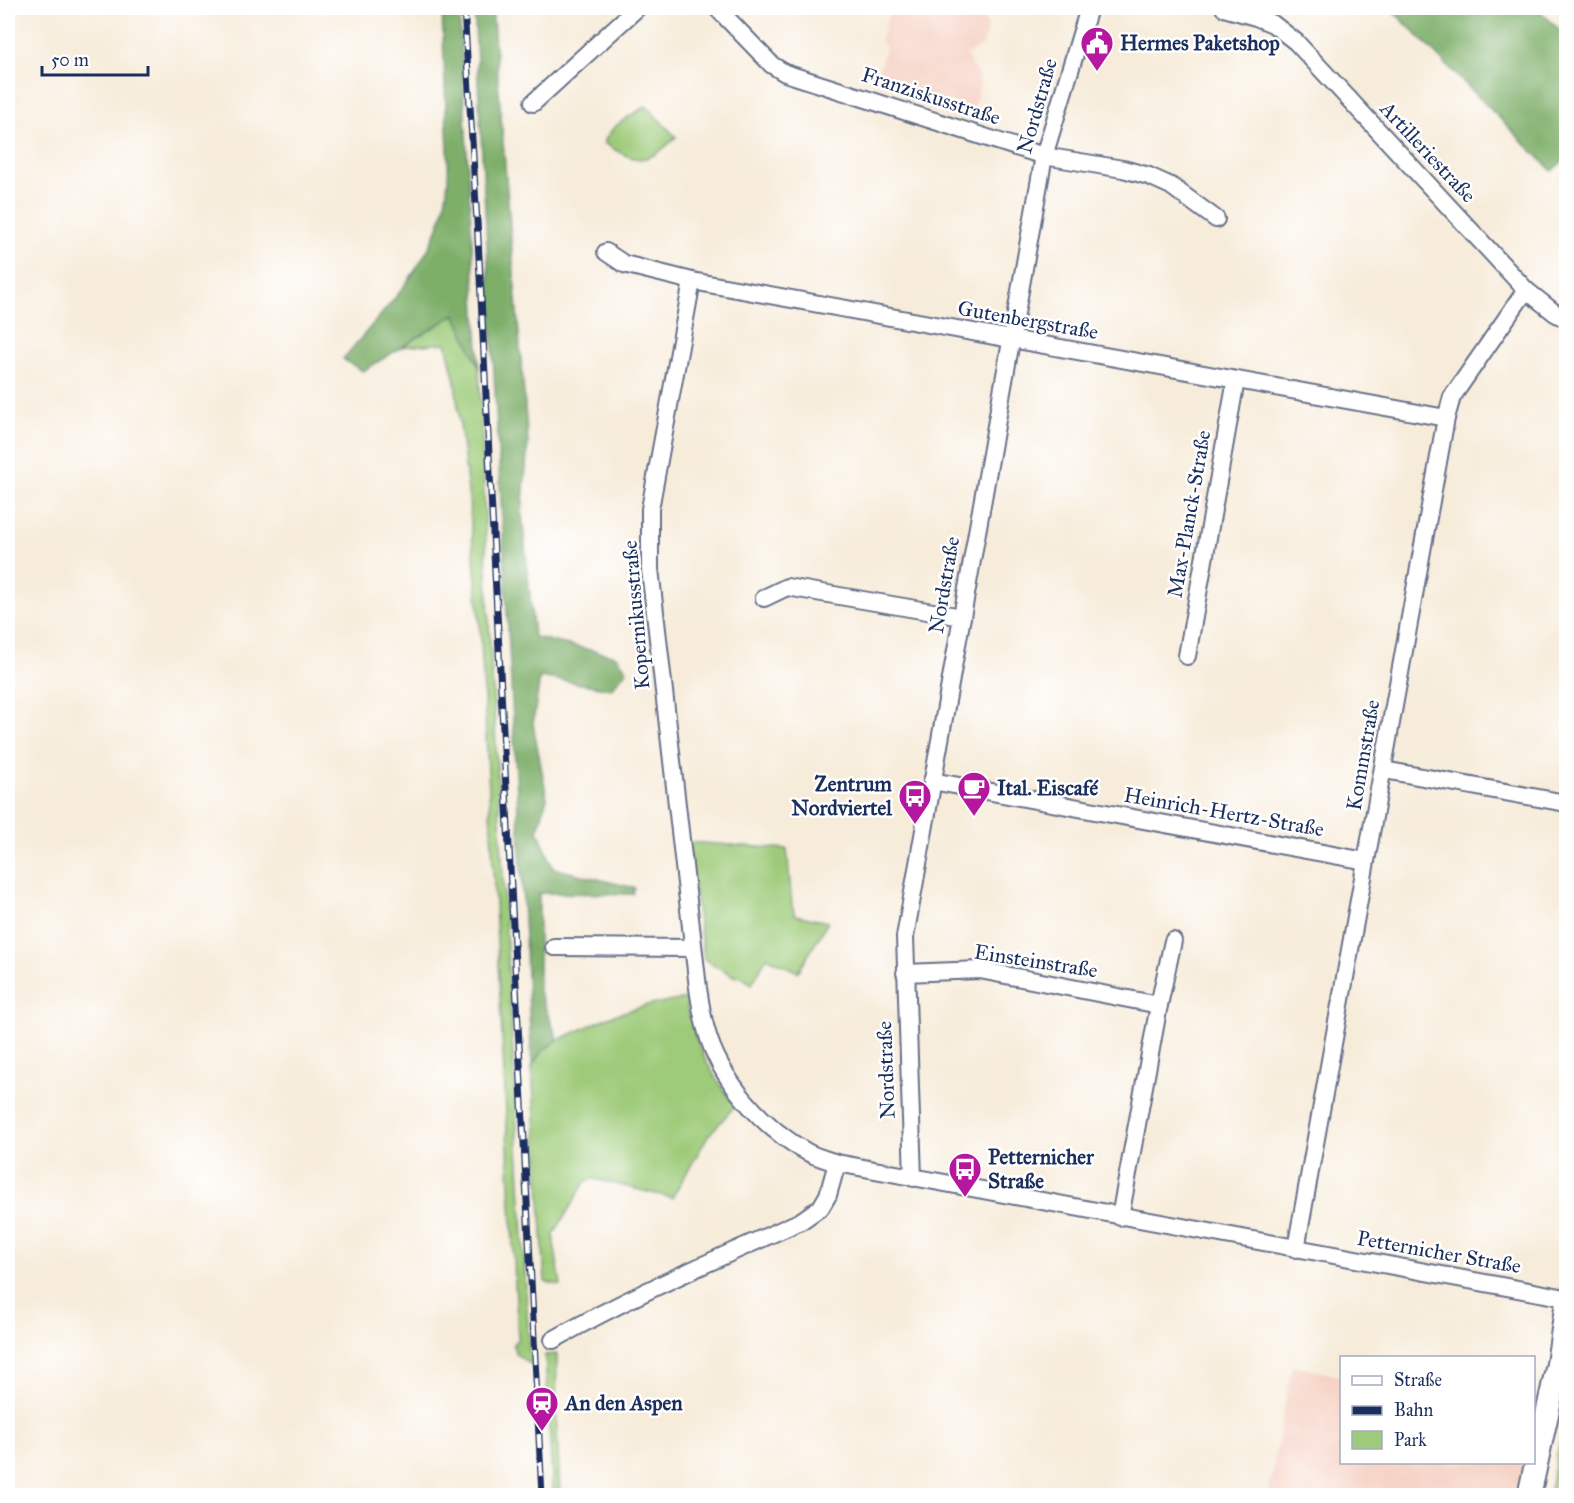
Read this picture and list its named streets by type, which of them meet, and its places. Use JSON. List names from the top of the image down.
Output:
{
  "streets": {
    "street": [
      "Franziskusstraße",
      "Nordstraße",
      "Artilleriestraße",
      "Gutenbergstraße",
      "Max-Planck-Straße",
      "Kopernikusstraße",
      "Kommstraße",
      "Heinrich-Hertz-Straße",
      "Einsteinstraße",
      "Petternicher Straße"
    ]
  },
  "crossings": [
    ["Franziskusstraße", "Nordstraße"],
    ["Nordstraße", "Gutenbergstraße"],
    ["Nordstraße", "Kopernikusstraße"],
    ["Nordstraße", "Heinrich-Hertz-Straße"],
    ["Nordstraße", "Einsteinstraße"],
    ["Nordstraße", "Petternicher Straße"],
    ["Artilleriestraße", "Kommstraße"],
    ["Gutenbergstraße", "Max-Planck-Straße"],
    ["Gutenbergstraße", "Kopernikusstraße"],
    ["Gutenbergstraße", "Kommstraße"],
    ["Kopernikusstraße", "Petternicher Straße"],
    ["Kommstraße", "Heinrich-Hertz-Straße"],
    ["Kommstraße", "Petternicher Straße"]
  ],
  "places": {
    "public building": ["Hermes Paketshop"],
    "cafe": ["Ital. Eiscafé"],
    "bus stop": ["Zentrum Nordviertel", "Petternicher Straße"],
    "station": ["An den Aspen"]
  },
  "legend": ["Straße", "Bahn", "Park"],
  "scale_bar": "50 m"
}
